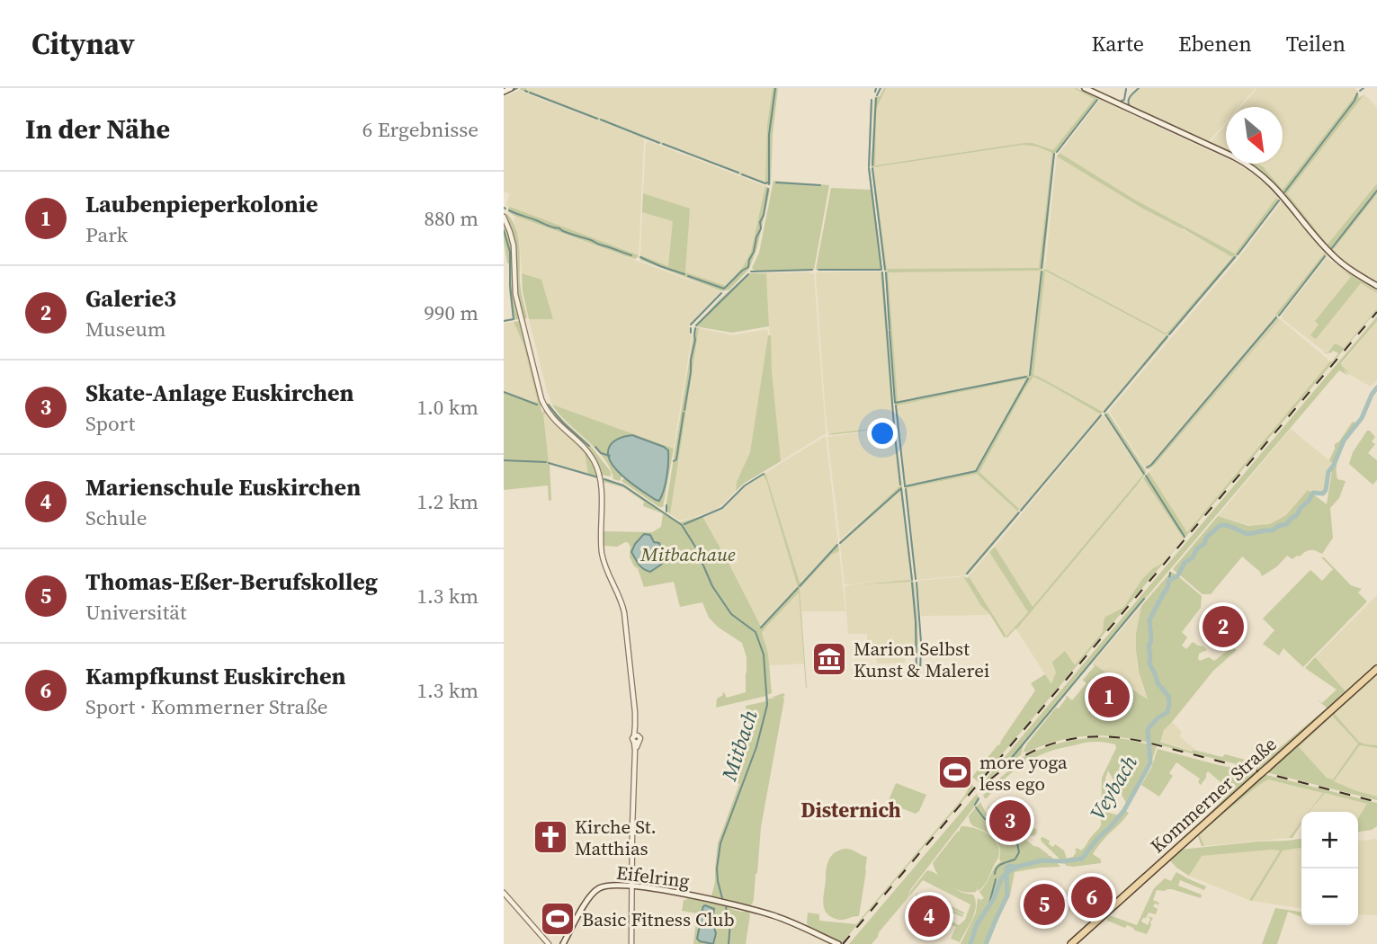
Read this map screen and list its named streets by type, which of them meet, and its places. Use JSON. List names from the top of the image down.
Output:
{
  "streets": {
    "main road": ["Kommerner Straße", "Eifelring"]
  },
  "districts": ["Disternich"],
  "water": ["Mitbach", "Veybach"],
  "parks": ["Mitbachaue"],
  "places": {
    "museum": ["Marion Selbst Kunst & Malerei"],
    "sports": ["more yoga less ego", "Basic Fitness Club"],
    "church": ["Kirche St. Matthias"]
  },
  "north": "bottom right",
  "page": {
    "header": "Citynav",
    "nav": ["Karte", "Ebenen", "Teilen"],
    "heading": ["In der Nähe", "6 Ergebnisse"],
    "list": [
      {
        "mark": "1",
        "name": "Laubenpieperkolonie",
        "note": "Park",
        "value": "880 m"
      },
      {
        "mark": "2",
        "name": "Galerie3",
        "note": "Museum",
        "value": "990 m"
      },
      {
        "mark": "3",
        "name": "Skate-Anlage Euskirchen",
        "note": "Sport",
        "value": "1.0 km"
      },
      {
        "mark": "4",
        "name": "Marienschule Euskirchen",
        "note": "Schule",
        "value": "1.2 km"
      },
      {
        "mark": "5",
        "name": "Thomas-Eßer-Berufskolleg",
        "note": "Universität",
        "value": "1.3 km"
      },
      {
        "mark": "6",
        "name": "Kampfkunst Euskirchen",
        "note": "Sport · Kommerner Straße",
        "value": "1.3 km"
      }
    ],
    "pins": [
      "2",
      "1",
      "3",
      "6",
      "5",
      "4"
    ],
    "map_buttons": ["+", "−"]
  }
}
